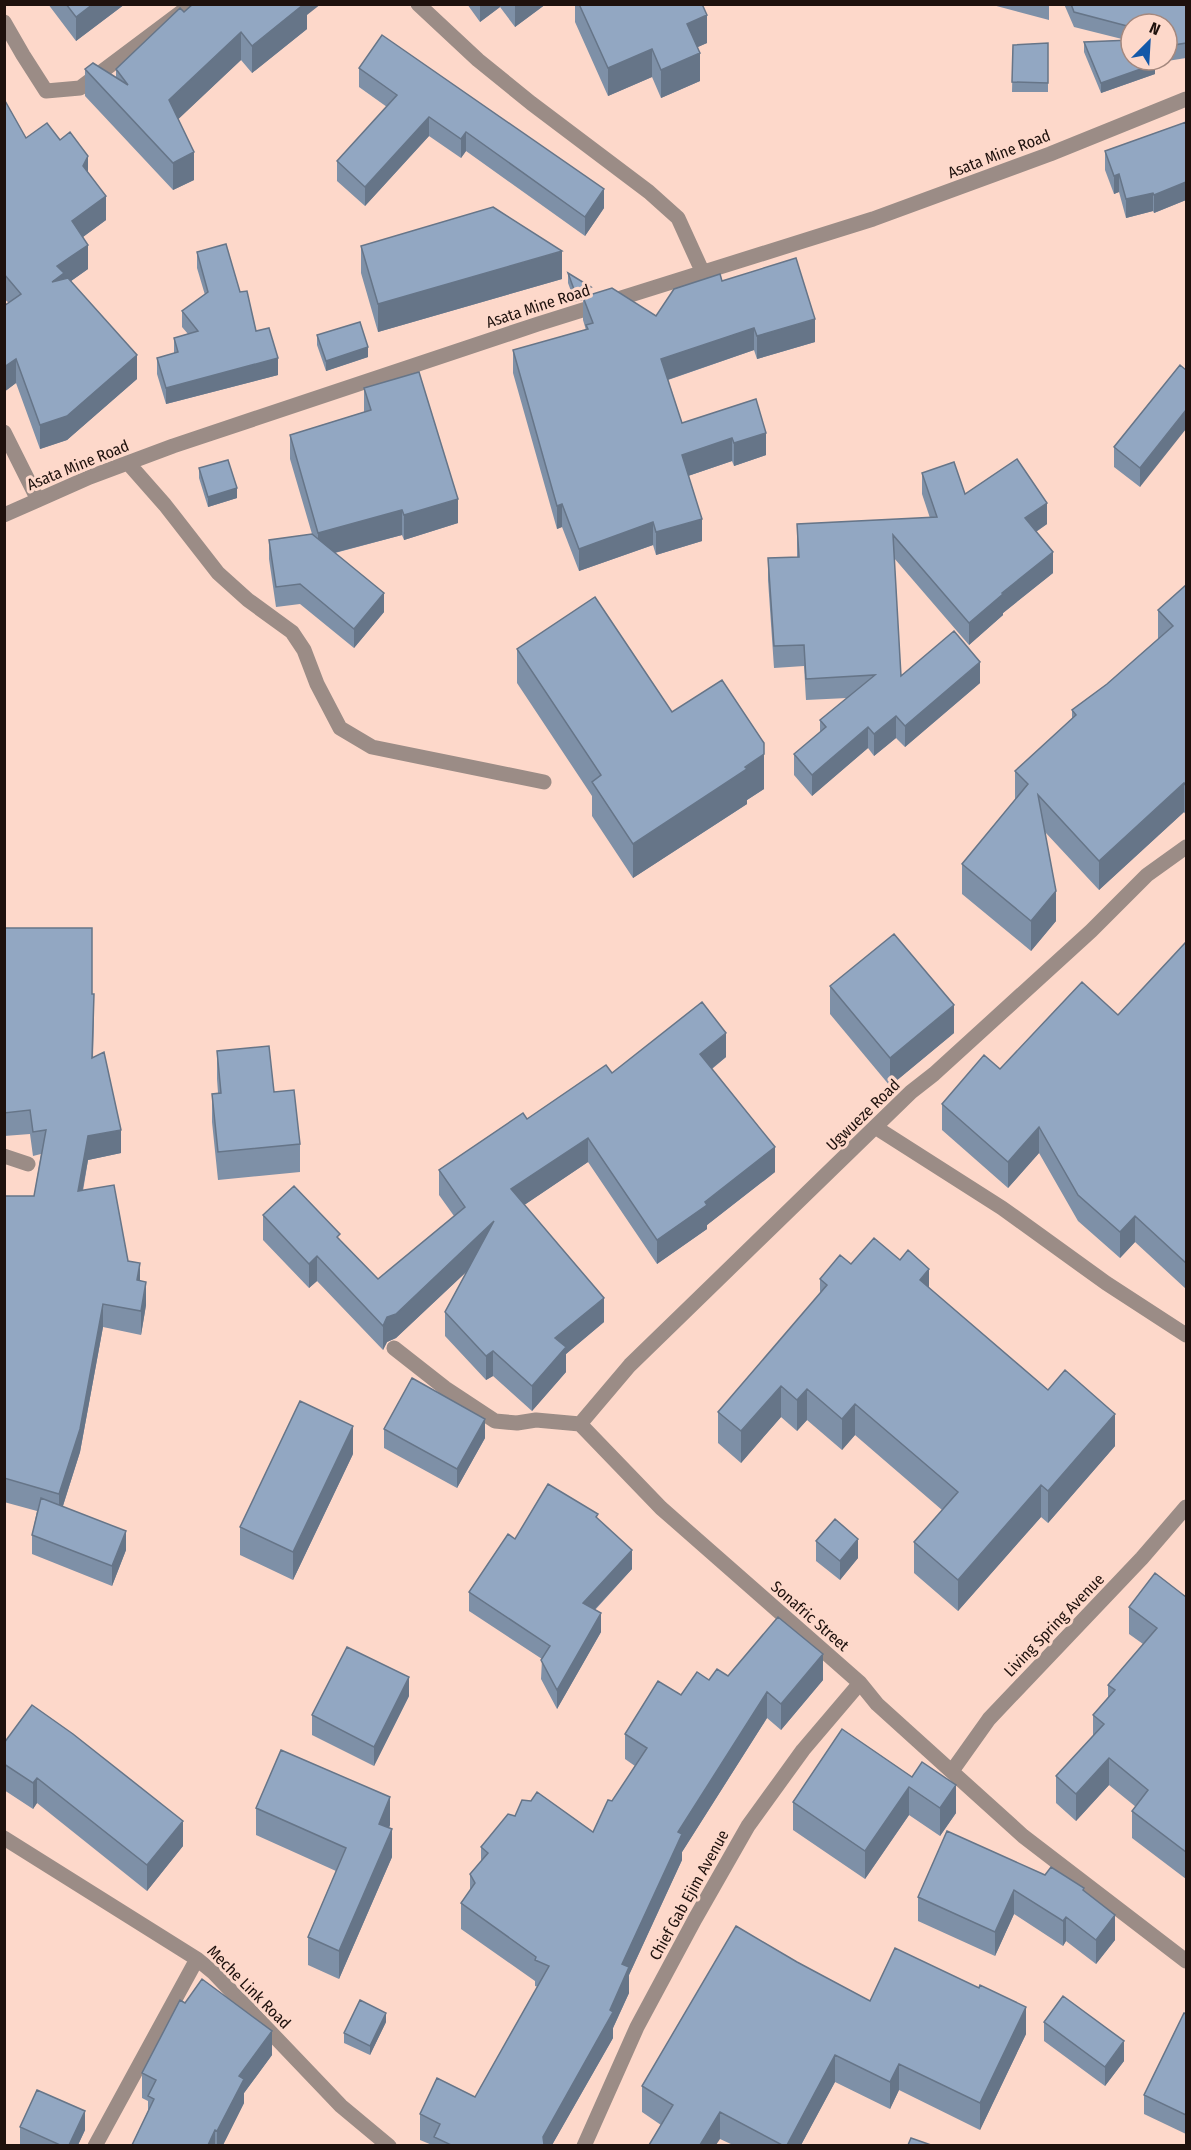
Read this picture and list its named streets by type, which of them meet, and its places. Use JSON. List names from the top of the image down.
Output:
{
  "streets": {
    "street": [
      "Asata Mine Road",
      "Ugwueze Road",
      "Sonafric Street",
      "Living Spring Avenue",
      "Chief Gab Ejim Avenue",
      "Meche Link Road"
    ]
  },
  "crossings": [
    ["Ugwueze Road", "Sonafric Street"],
    ["Sonafric Street", "Living Spring Avenue"],
    ["Sonafric Street", "Chief Gab Ejim Avenue"]
  ],
  "north": "top right"
}
